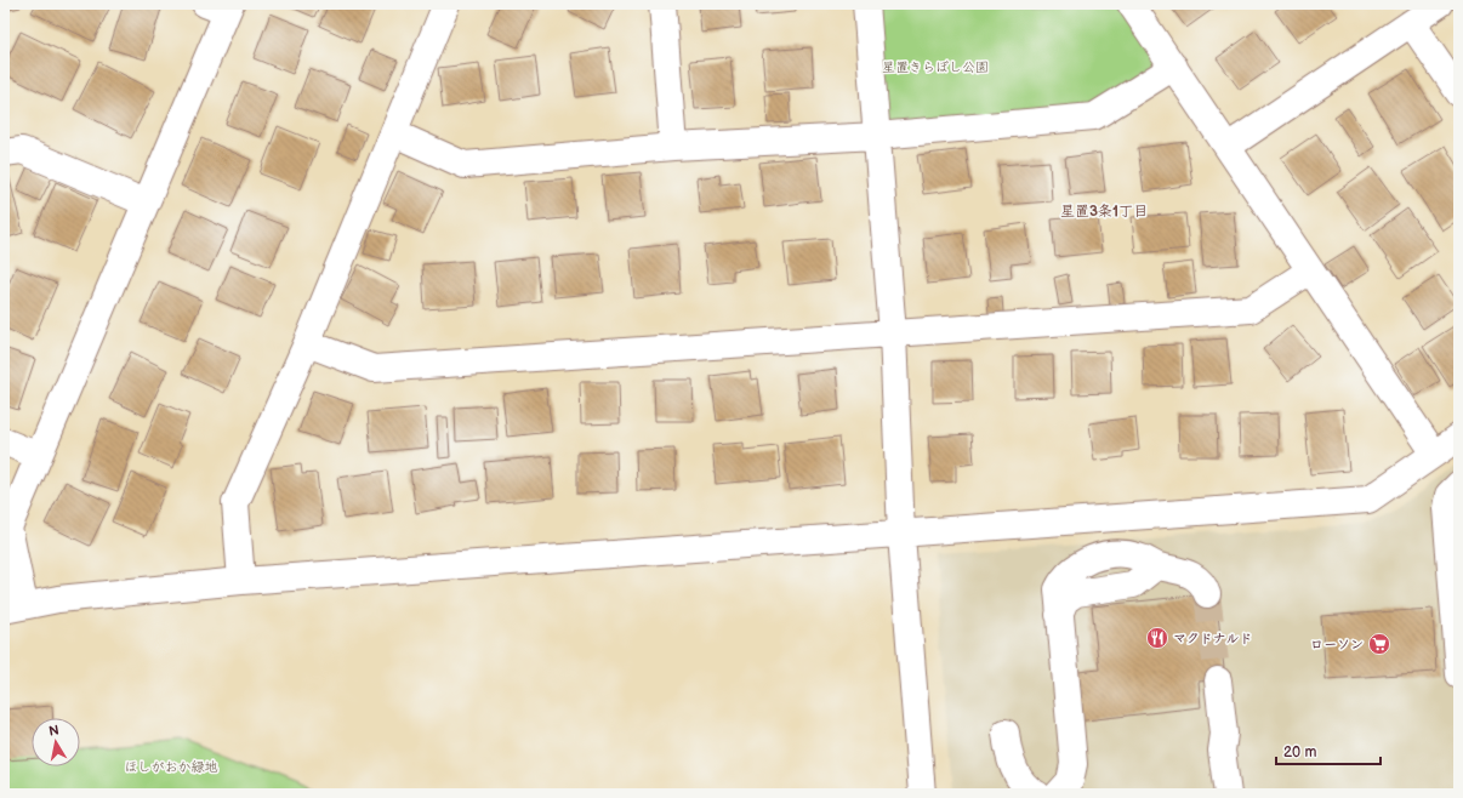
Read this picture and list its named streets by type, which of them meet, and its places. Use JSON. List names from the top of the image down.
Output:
{
  "districts": ["星置3条1丁目"],
  "parks": ["星置きらぼし公園", "ほしがおか緑地"],
  "places": {
    "restaurant": ["マクドナルド"],
    "supermarket": ["ローソン"]
  },
  "scale_bar": "20 m",
  "north": "top"
}
